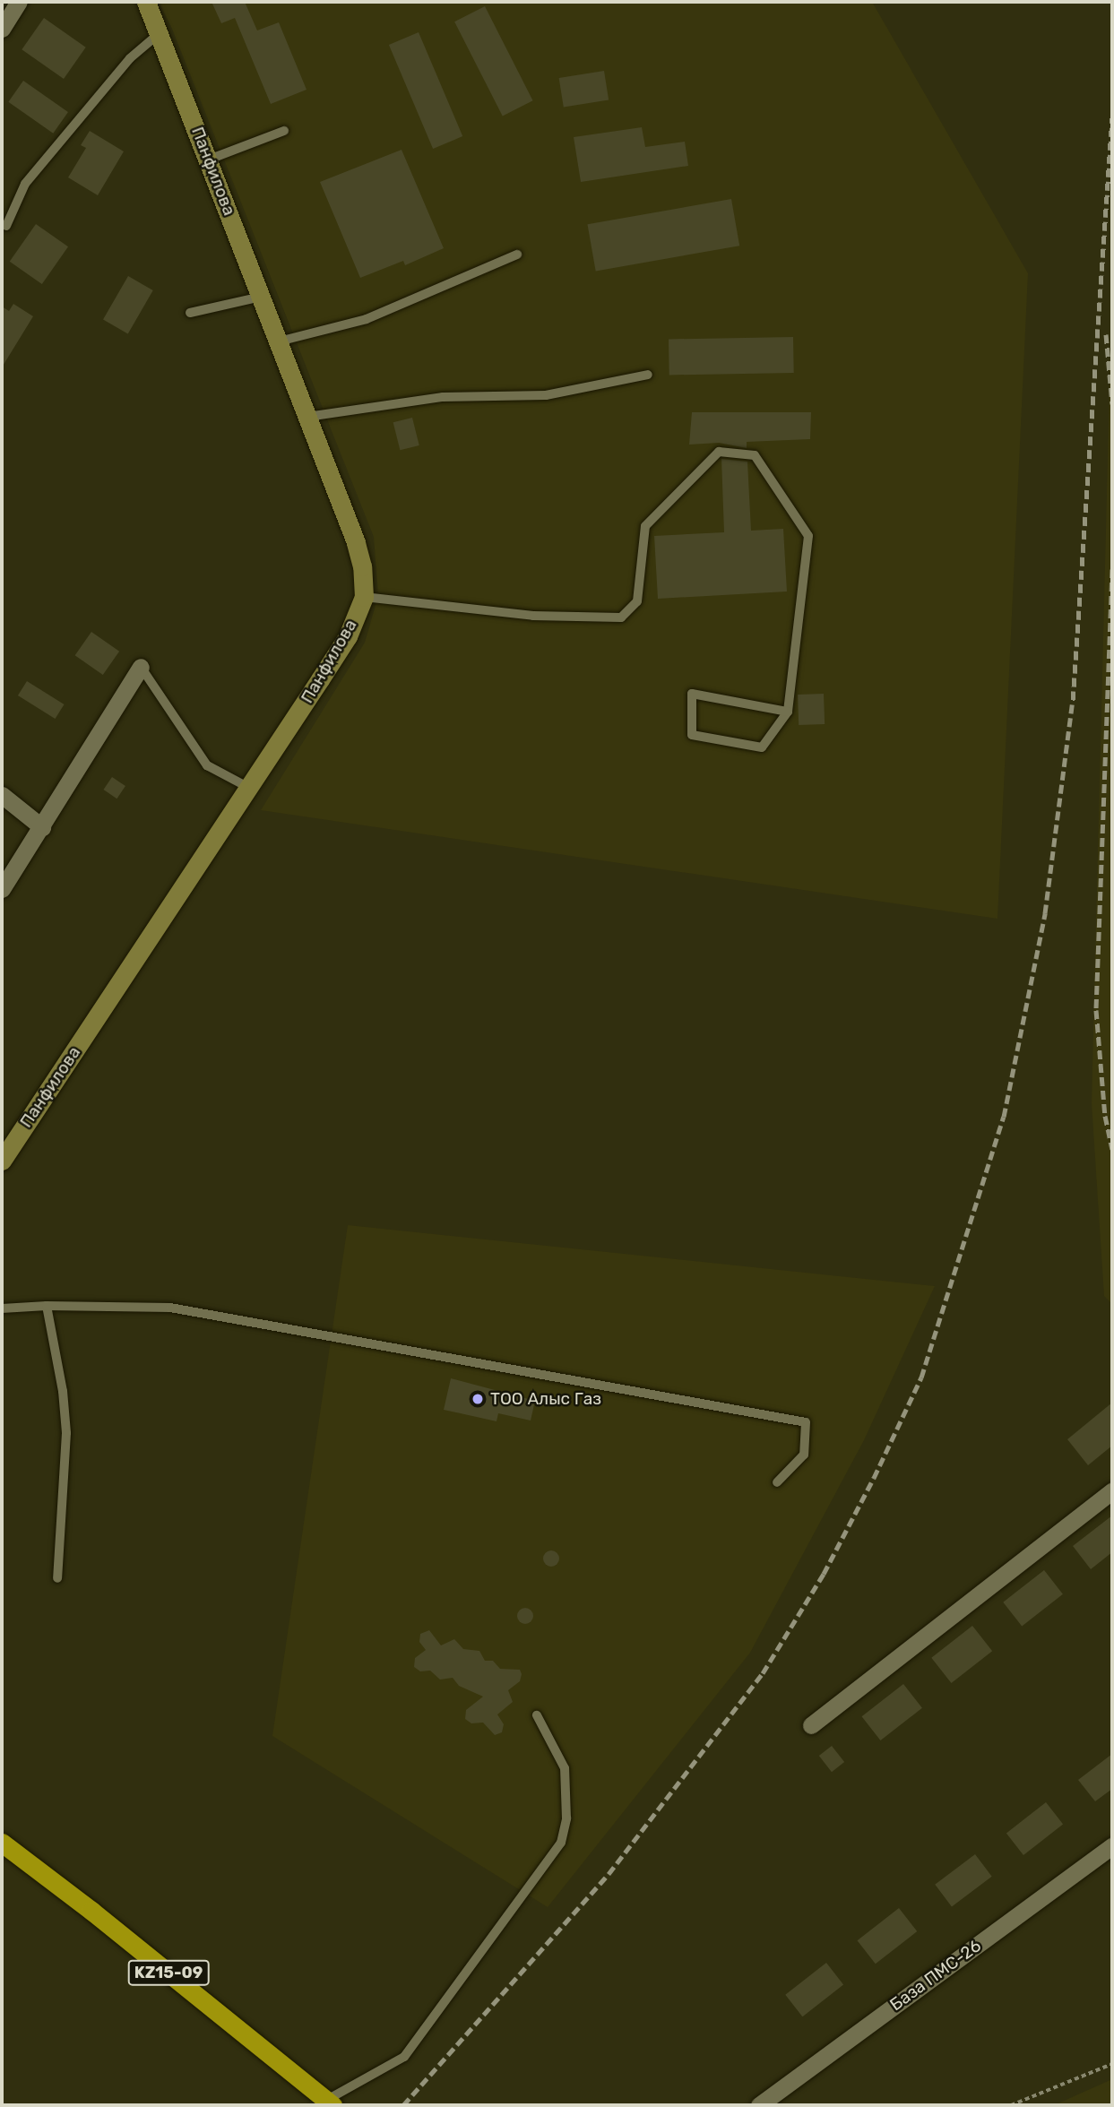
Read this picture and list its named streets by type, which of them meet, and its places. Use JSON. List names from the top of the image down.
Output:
{
  "streets": {
    "highway": ["KZ15-09"],
    "street": ["Панфилова", "База ПМС-26"]
  },
  "places": ["ТОО Алыс Газ"]
}
